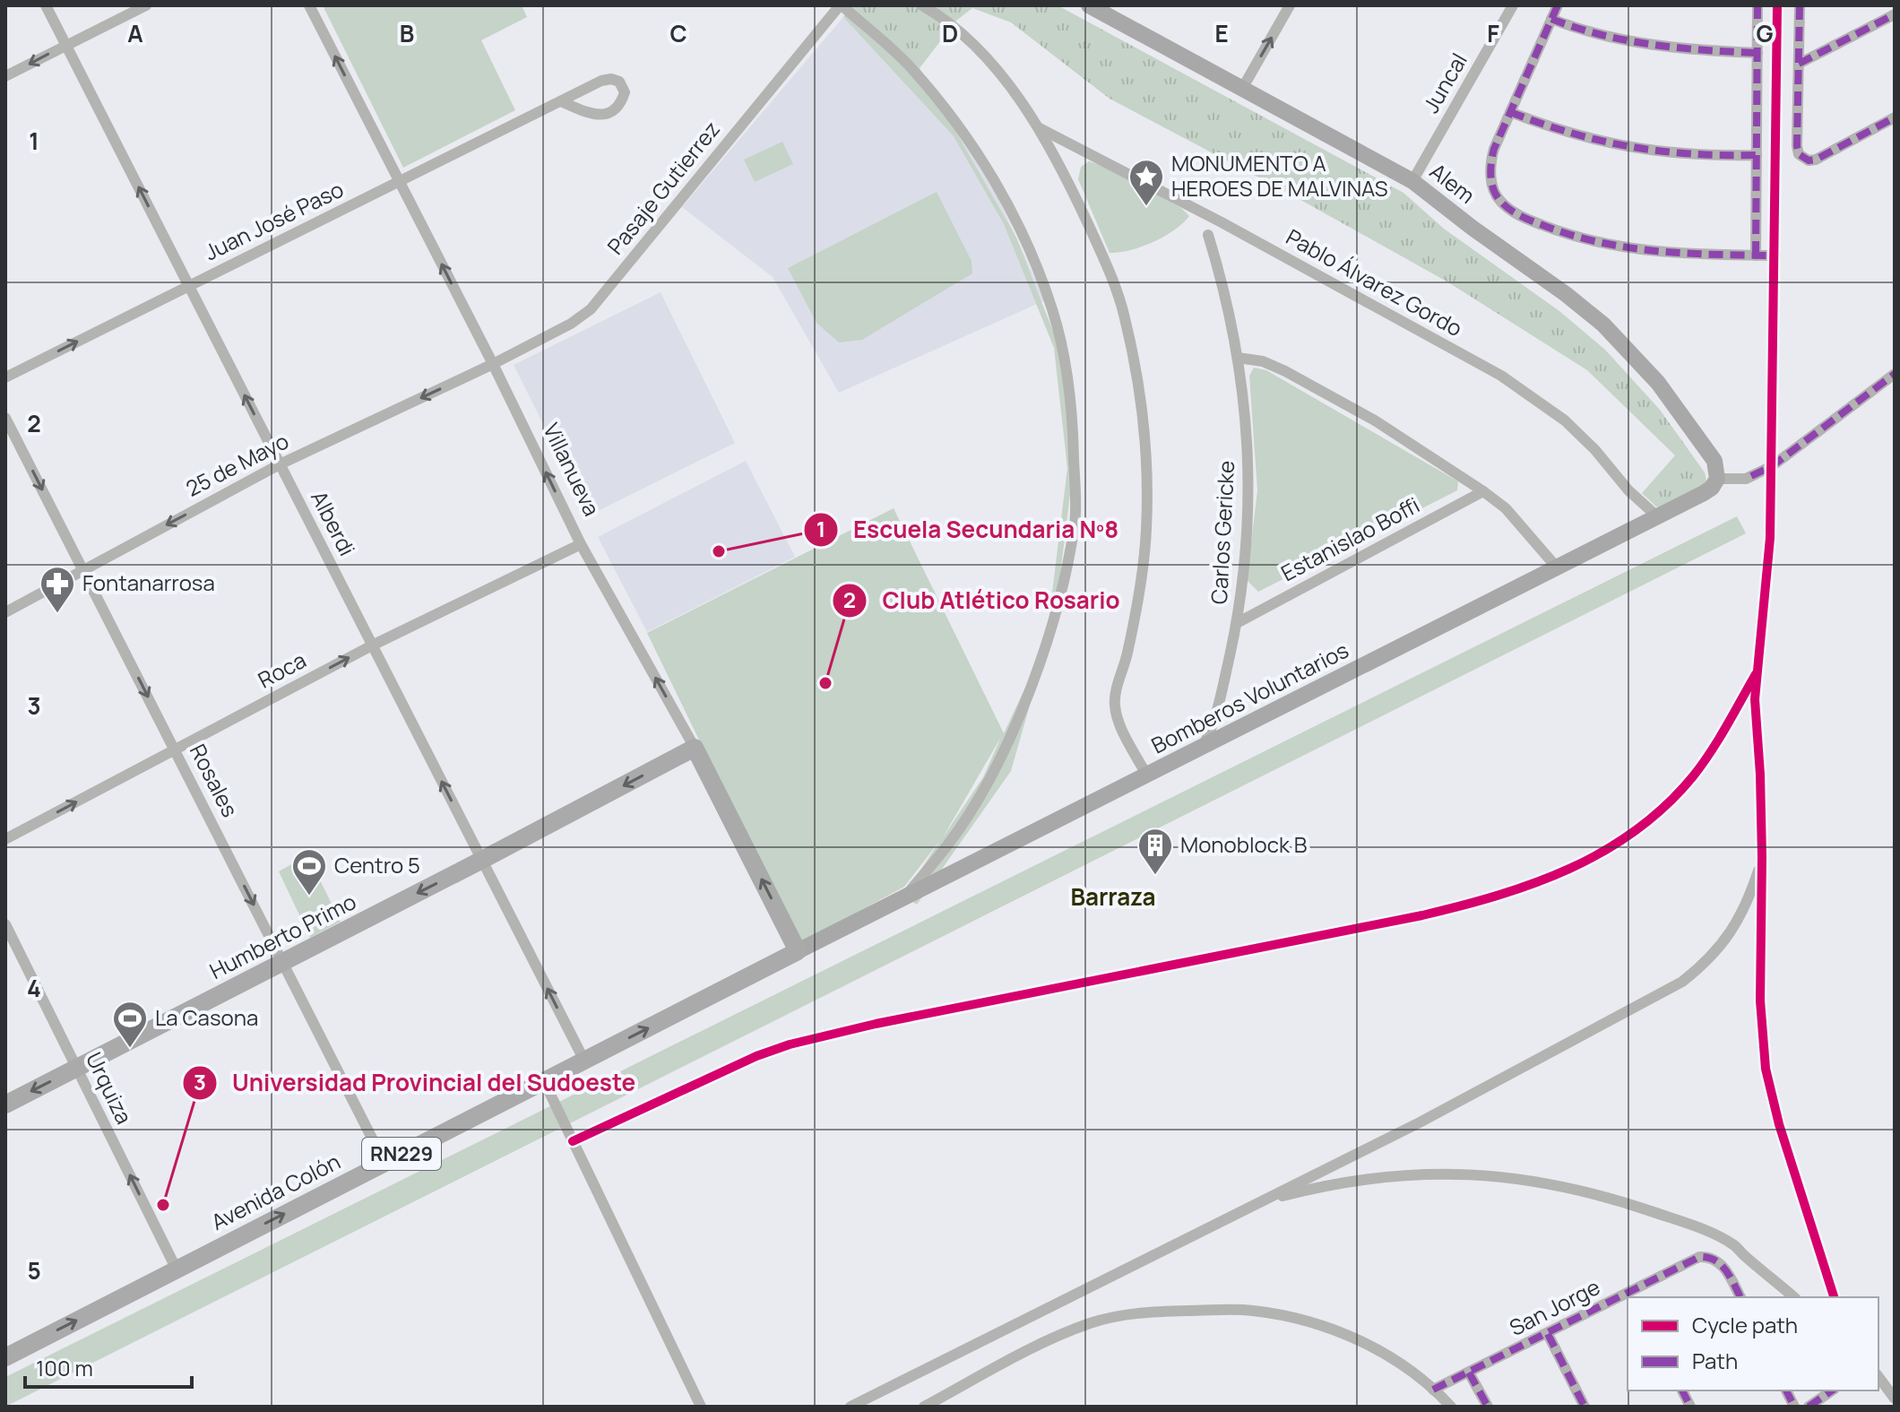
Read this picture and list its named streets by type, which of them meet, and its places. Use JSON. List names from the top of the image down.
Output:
{
  "streets": {
    "main road": [
      "Alem",
      "Villanueva",
      "Bomberos Voluntarios",
      "Humberto Primo",
      "RN229",
      "Avenida Colón"
    ],
    "street": [
      "Juncal",
      "Pasaje Gutierrez",
      "Juan José Paso",
      "Pablo Álvarez Gordo",
      "25 de Mayo",
      "Alberdi",
      "Carlos Gericke",
      "Estanislao Boffi",
      "Roca",
      "Rosales",
      "Urquiza",
      "San Jorge"
    ]
  },
  "crossings": [
    ["Juncal", "Alem"],
    ["Alem", "Bomberos Voluntarios"],
    ["Pasaje Gutierrez", "25 de Mayo"],
    ["Pasaje Gutierrez", "Villanueva"],
    ["Juan José Paso", "Villanueva"],
    ["Juan José Paso", "Alberdi"],
    ["Pablo Álvarez Gordo", "Bomberos Voluntarios"],
    ["25 de Mayo", "Villanueva"],
    ["25 de Mayo", "Alberdi"],
    ["25 de Mayo", "Rosales"],
    ["Villanueva", "Roca"],
    ["Villanueva", "Bomberos Voluntarios"],
    ["Villanueva", "Humberto Primo"],
    ["Villanueva", "Avenida Colón"],
    ["Alberdi", "Roca"],
    ["Alberdi", "Humberto Primo"],
    ["Alberdi", "Avenida Colón"],
    ["Carlos Gericke", "Estanislao Boffi"],
    ["Carlos Gericke", "Bomberos Voluntarios"],
    ["Roca", "Rosales"],
    ["Bomberos Voluntarios", "Avenida Colón"],
    ["Rosales", "Humberto Primo"],
    ["Rosales", "Avenida Colón"],
    ["Humberto Primo", "Urquiza"],
    ["Urquiza", "Avenida Colón"]
  ],
  "one_way": [
    "25 de Mayo",
    "Villanueva",
    "Alberdi",
    "Roca",
    "Rosales",
    "Humberto Primo",
    "Urquiza",
    "Avenida Colón"
  ],
  "districts": ["Barraza"],
  "places": {
    "place": ["MONUMENTO A HEROES DE MALVINAS"],
    "other": ["Escuela Secundaria Nº8", "Club Atlético Rosario", "Universidad Provincial del Sudoeste"],
    "pharmacy": ["Fontanarrosa"],
    "building": ["Monoblock B"],
    "sports": ["Centro 5", "La Casona"]
  },
  "legend": ["Cycle path", "Path"],
  "scale_bar": "100 m",
  "grid": {
    "columns": [
      "A",
      "B",
      "C",
      "D",
      "E",
      "F",
      "G"
    ],
    "rows": [
      "1",
      "2",
      "3",
      "4",
      "5"
    ]
  }
}
